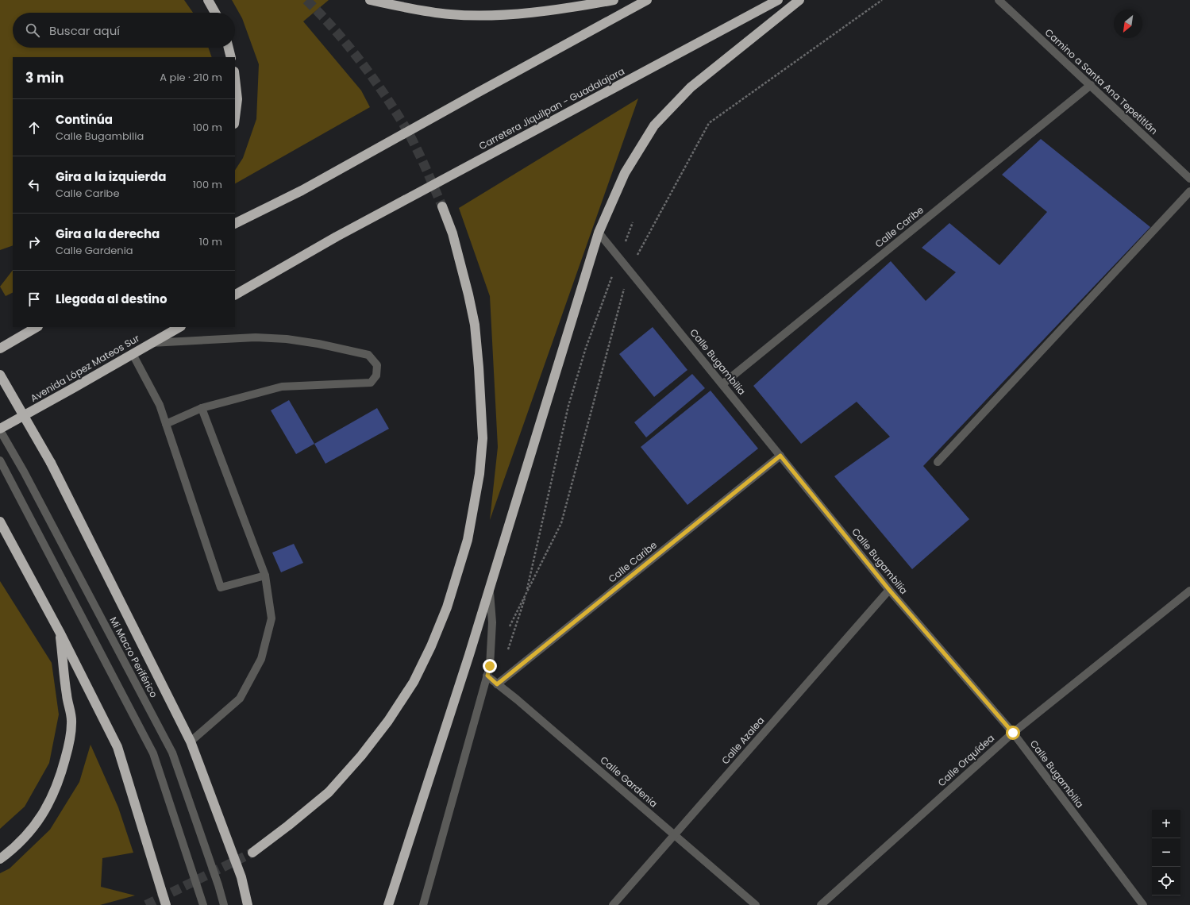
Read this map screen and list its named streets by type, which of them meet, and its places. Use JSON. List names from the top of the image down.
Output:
{
  "streets": {
    "highway": ["Carretera Jiquilpan - Guadalajara", "Avenida López Mateos Sur"],
    "street": [
      "Camino a Santa Ana Tepetitlán",
      "Calle Caribe",
      "Calle Bugambilia",
      "Mi Macro Periférico",
      "Calle Azalea",
      "Calle Orquídea",
      "Calle Gardenia"
    ]
  },
  "crossings": [
    ["Camino a Santa Ana Tepetitlán", "Calle Caribe"],
    ["Calle Caribe", "Calle Bugambilia"],
    ["Calle Caribe", "Calle Gardenia"],
    ["Calle Bugambilia", "Calle Azalea"],
    ["Calle Bugambilia", "Calle Orquídea"],
    ["Avenida López Mateos Sur", "Mi Macro Periférico"],
    ["Calle Azalea", "Calle Gardenia"]
  ],
  "north": "bottom left",
  "page": {
    "search": "Buscar aquí",
    "heading": ["3 min", "A pie · 210 m"],
    "list": [
      ["Continúa", "Calle Bugambilia", "100 m"],
      ["Gira a la izquierda", "Calle Caribe", "100 m"],
      ["Gira a la derecha", "Calle Gardenia", "10 m"],
      "Llegada al destino"
    ],
    "map_buttons": ["+", "−"]
  }
}
